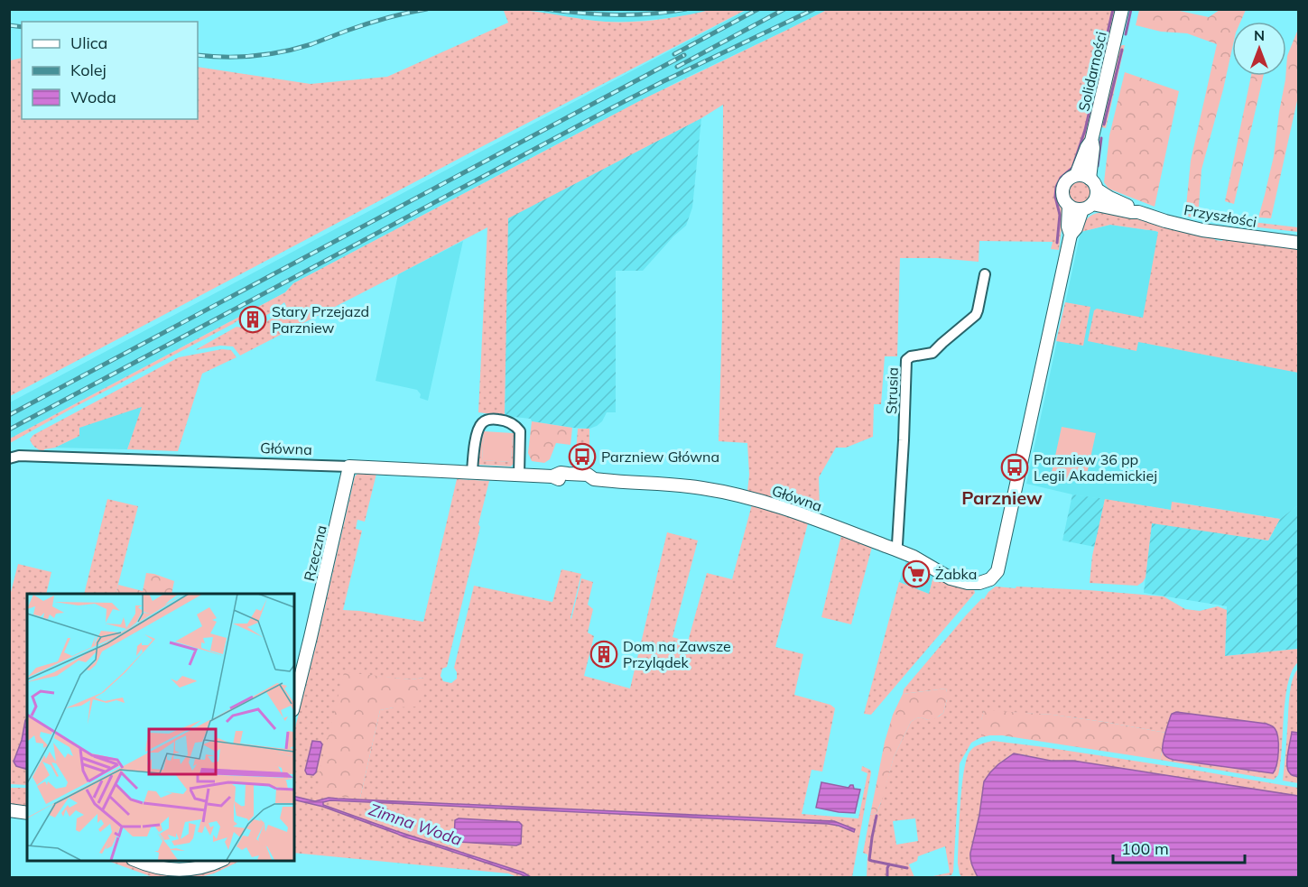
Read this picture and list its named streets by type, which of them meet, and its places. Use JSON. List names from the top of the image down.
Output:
{
  "streets": {
    "street": [
      "Solidarności",
      "Przyszłości",
      "Strusia",
      "Główna",
      "Rzeczna"
    ]
  },
  "crossings": [
    ["Solidarności", "Przyszłości"],
    ["Strusia", "Główna"],
    ["Główna", "Rzeczna"]
  ],
  "districts": ["Parzniew"],
  "water": ["Zimna Woda"],
  "places": {
    "building": ["Stary Przejazd Parzniew", "Dom na Zawsze Przylądek"],
    "bus stop": ["Parzniew Główna", "Parzniew 36 pp Legii Akademickiej"],
    "supermarket": ["Żabka"]
  },
  "legend": ["Ulica", "Kolej", "Woda"],
  "scale_bar": "100 m",
  "north": "top"
}
